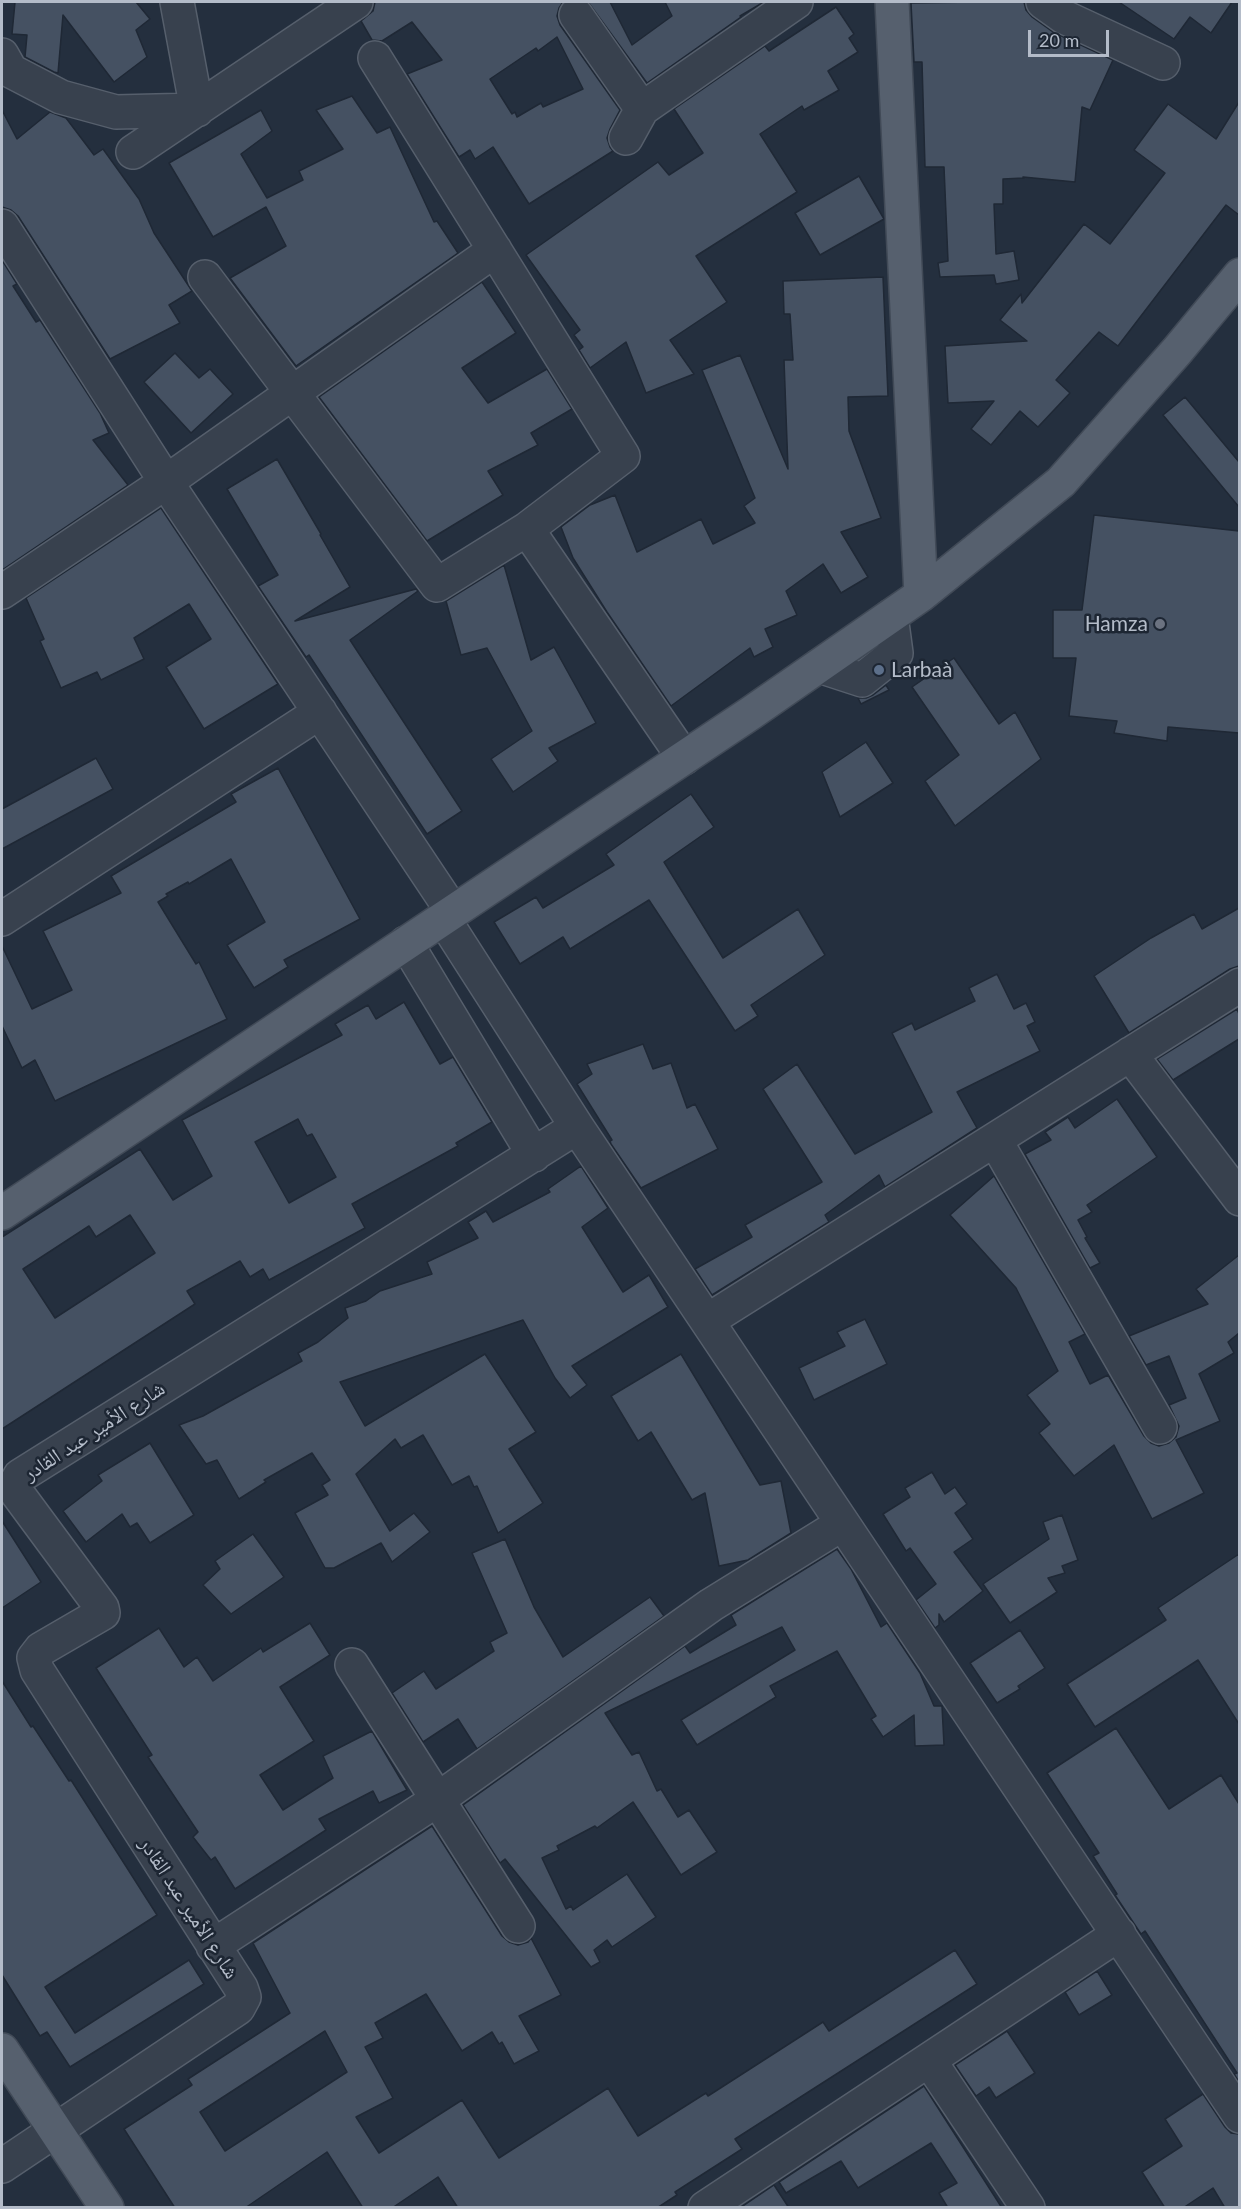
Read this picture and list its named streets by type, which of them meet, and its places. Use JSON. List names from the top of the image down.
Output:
{
  "streets": {
    "street": ["شارع الأمير عبد القادر"]
  },
  "places": ["Hamza", "Larbaà"],
  "scale_bar": "20 m"
}
